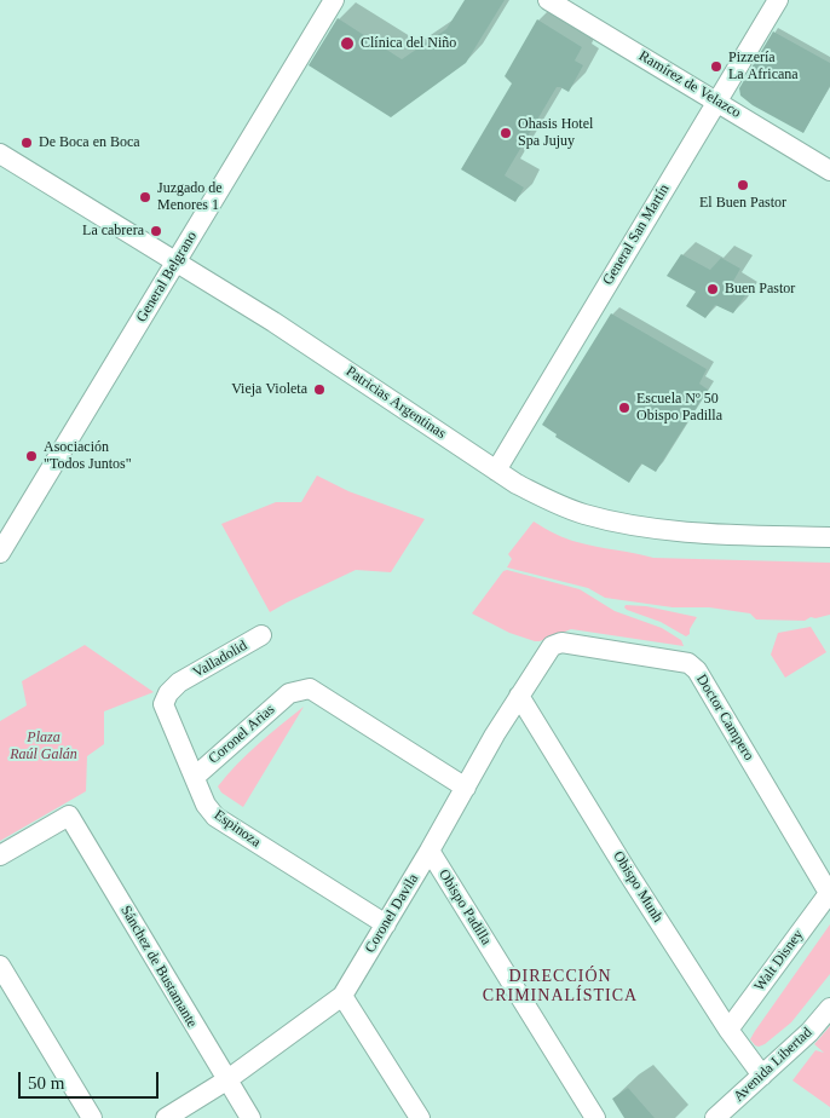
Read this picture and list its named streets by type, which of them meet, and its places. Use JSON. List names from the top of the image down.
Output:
{
  "streets": {
    "street": [
      "Ramírez de Velazco",
      "General San Martín",
      "General Belgrano",
      "Patricias Argentinas",
      "Valladolid",
      "Doctor Campero",
      "Coronel Arias",
      "Espinoza",
      "Obispo Munh",
      "Obispo Padilla",
      "Coronel Davila",
      "Walt Disney",
      "Sánchez de Bustamante",
      "Avenida Libertad"
    ]
  },
  "crossings": [
    ["Ramírez de Velazco", "General San Martín"],
    ["General San Martín", "Patricias Argentinas"],
    ["General Belgrano", "Patricias Argentinas"],
    ["Valladolid", "Espinoza"],
    ["Doctor Campero", "Coronel Davila"],
    ["Doctor Campero", "Walt Disney"],
    ["Coronel Arias", "Espinoza"],
    ["Coronel Arias", "Coronel Davila"],
    ["Espinoza", "Coronel Davila"],
    ["Obispo Munh", "Coronel Davila"],
    ["Obispo Munh", "Walt Disney"],
    ["Obispo Munh", "Avenida Libertad"],
    ["Obispo Padilla", "Coronel Davila"],
    ["Coronel Davila", "Sánchez de Bustamante"]
  ],
  "districts": ["DIRECCIÓN CRIMINALÍSTICA"],
  "parks": ["Plaza Raúl Galán"],
  "places": [
    "Clínica del Niño",
    "Pizzería La Africana",
    "Ohasis Hotel Spa Jujuy",
    "De Boca en Boca",
    "El Buen Pastor",
    "Juzgado de Menores 1",
    "La cabrera",
    "Buen Pastor",
    "Vieja Violeta",
    "Escuela Nº 50 Obispo Padilla",
    "Asociación \"Todos Juntos\""
  ],
  "scale_bar": "50 m"
}
